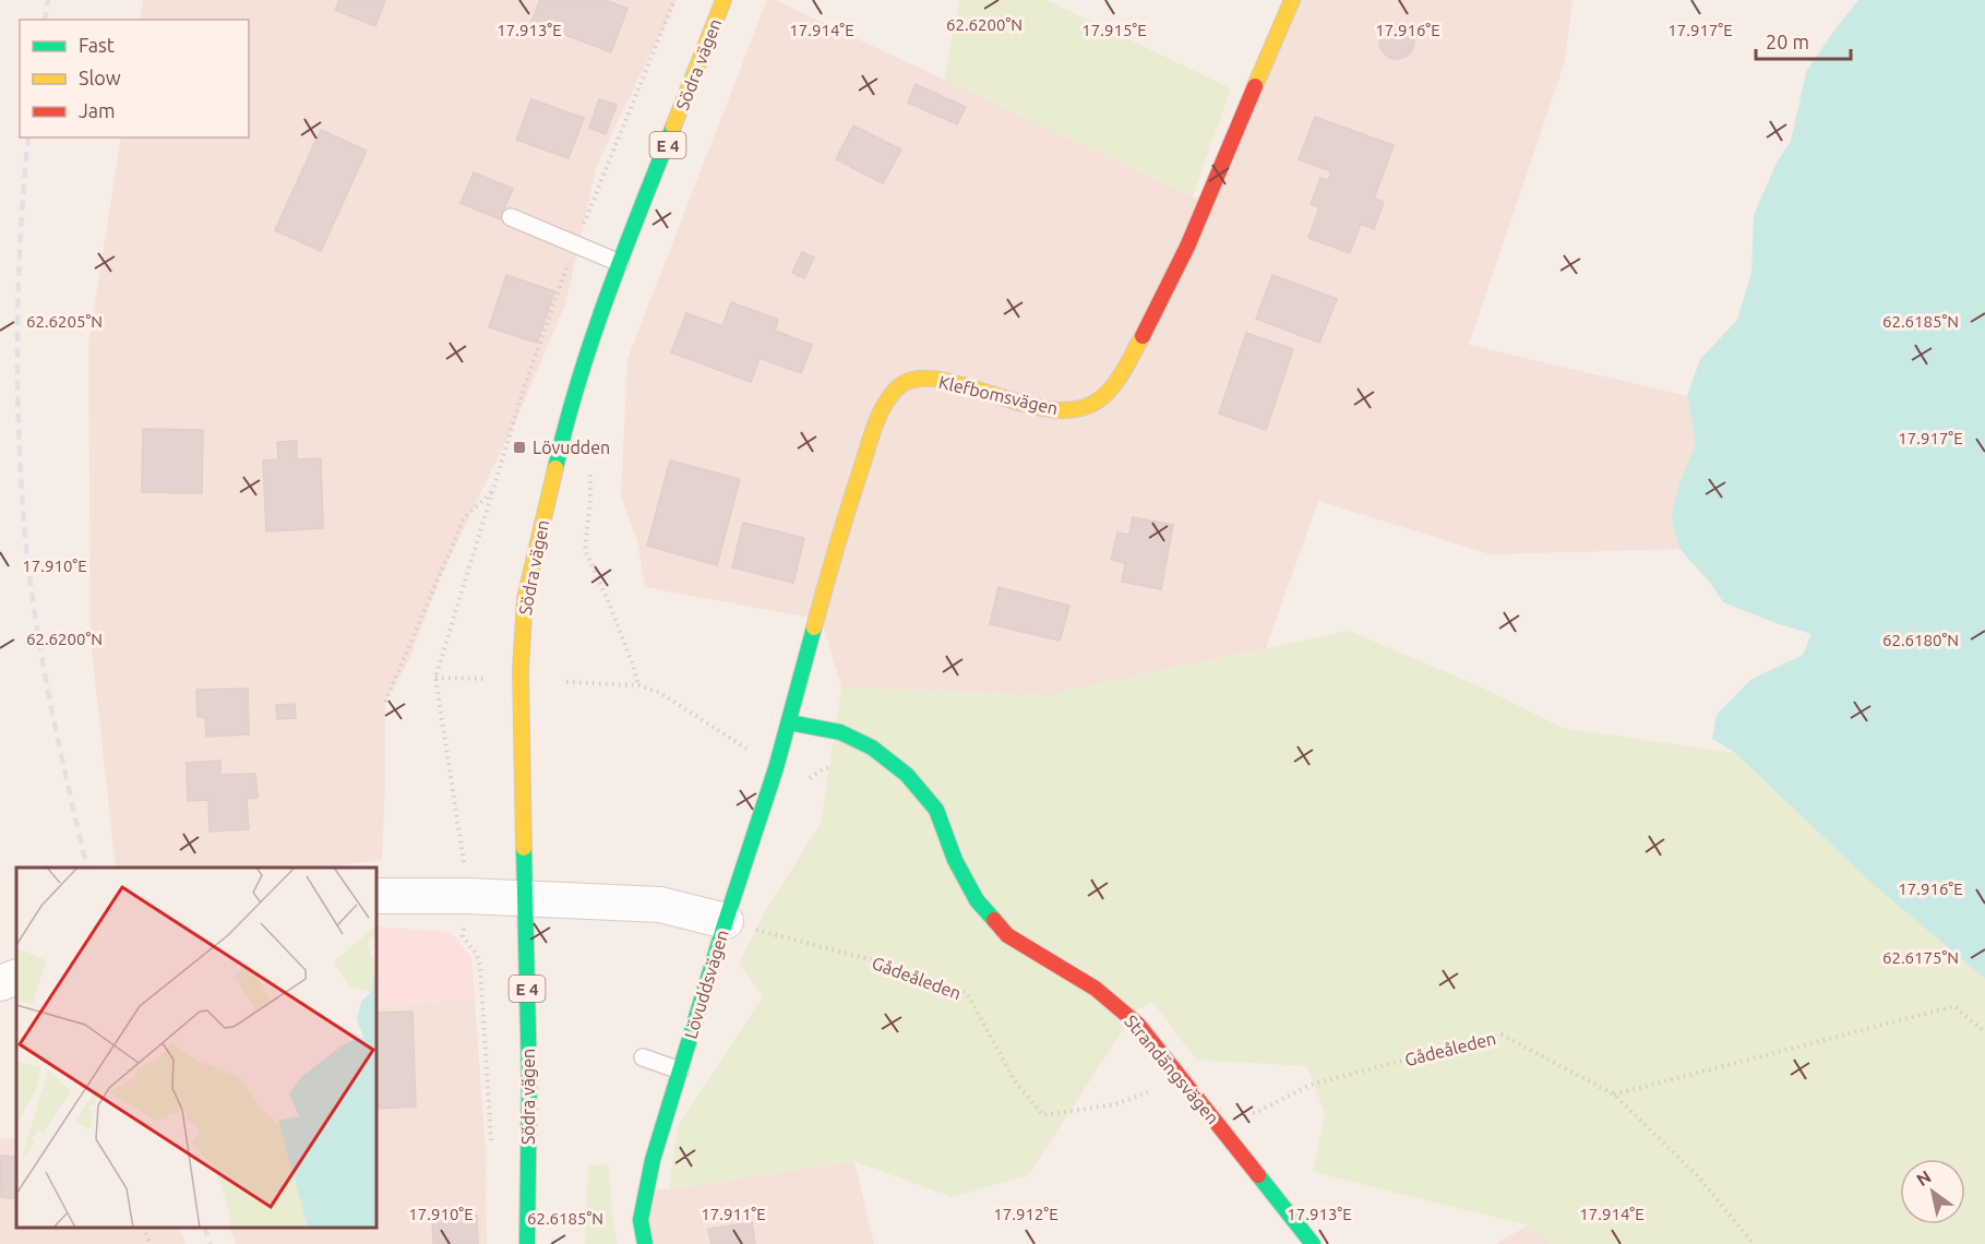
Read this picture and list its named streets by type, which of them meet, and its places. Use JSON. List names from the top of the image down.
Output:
{
  "streets": {
    "main road": [
      "Södra vägen",
      "E 4",
      "Klefbomsvägen",
      "Lövuddsvägen",
      "Strandängsvägen"
    ],
    "path": ["Gådeåleden"]
  },
  "crossings": [
    ["Södra vägen", "Lövuddsvägen"],
    ["Klefbomsvägen", "Gådeåleden"],
    ["Klefbomsvägen", "Lövuddsvägen"],
    ["Klefbomsvägen", "Strandängsvägen"],
    ["Gådeåleden", "Lövuddsvägen"],
    ["Gådeåleden", "Strandängsvägen"]
  ],
  "places": {
    "transit": ["Lövudden"]
  },
  "legend": ["Fast", "Slow", "Jam"],
  "scale_bar": "20 m",
  "north": "top left",
  "coordinates": [
    "62.6200°N",
    "17.913°E",
    "17.914°E",
    "17.915°E",
    "17.916°E",
    "17.917°E",
    "62.6205°N",
    "62.6185°N",
    "17.910°E",
    "62.6180°N",
    "62.6175°N",
    "17.911°E",
    "17.912°E"
  ]
}
